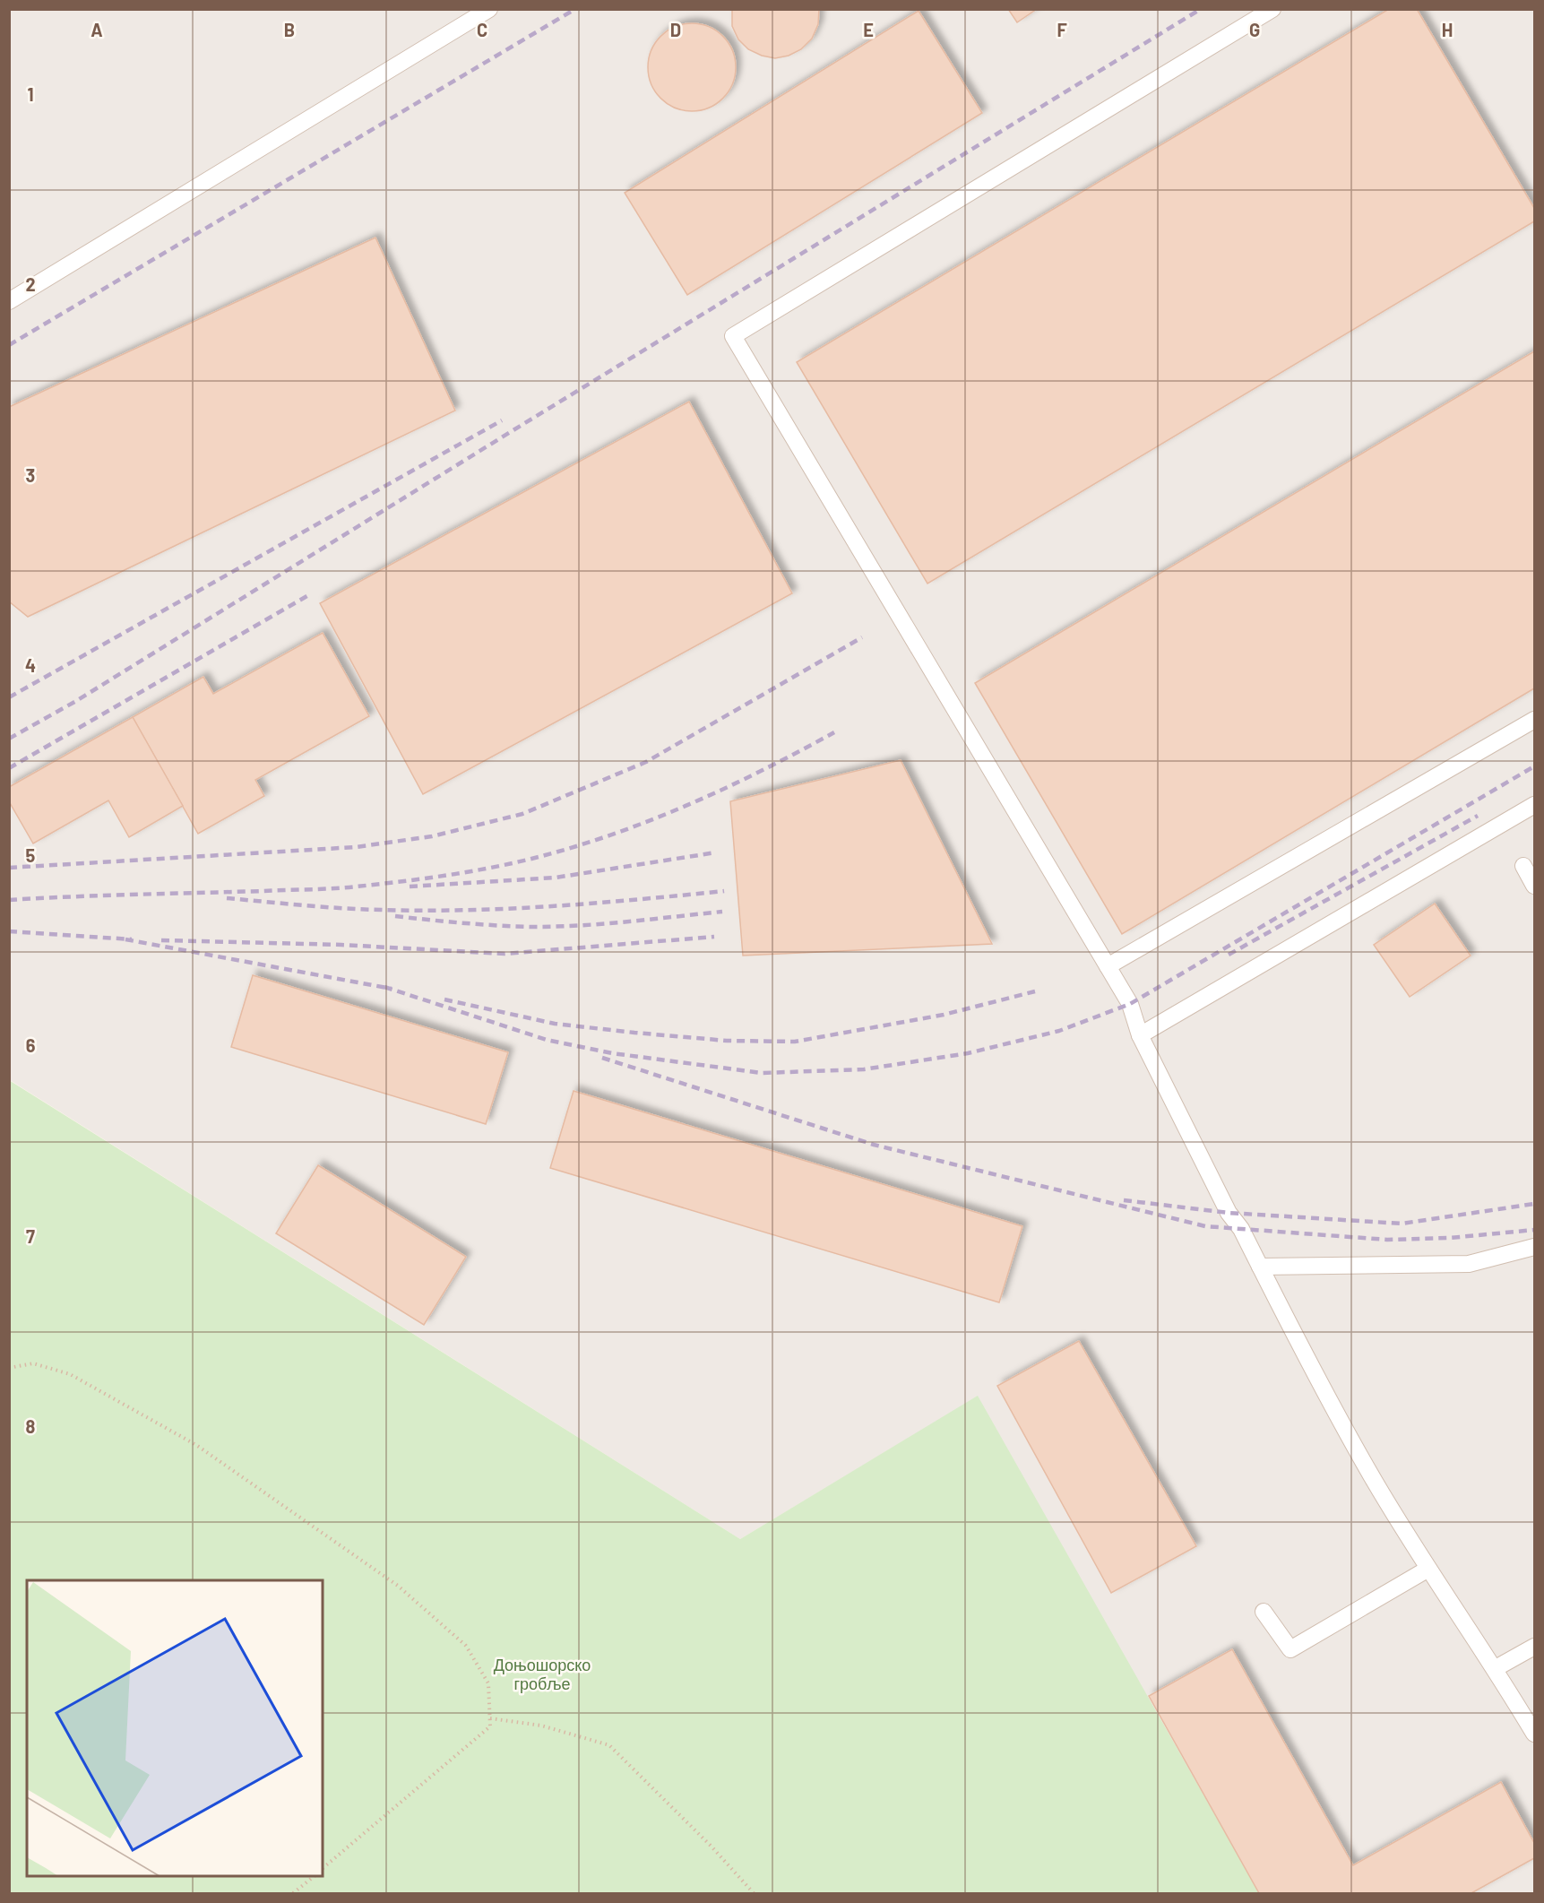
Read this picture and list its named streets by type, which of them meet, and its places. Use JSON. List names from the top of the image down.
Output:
{
  "parks": ["Доњошорско гробље"],
  "grid": {
    "columns": [
      "A",
      "B",
      "C",
      "D",
      "E",
      "F",
      "G",
      "H"
    ],
    "rows": [
      "1",
      "2",
      "3",
      "4",
      "5",
      "6",
      "7",
      "8"
    ]
  }
}
